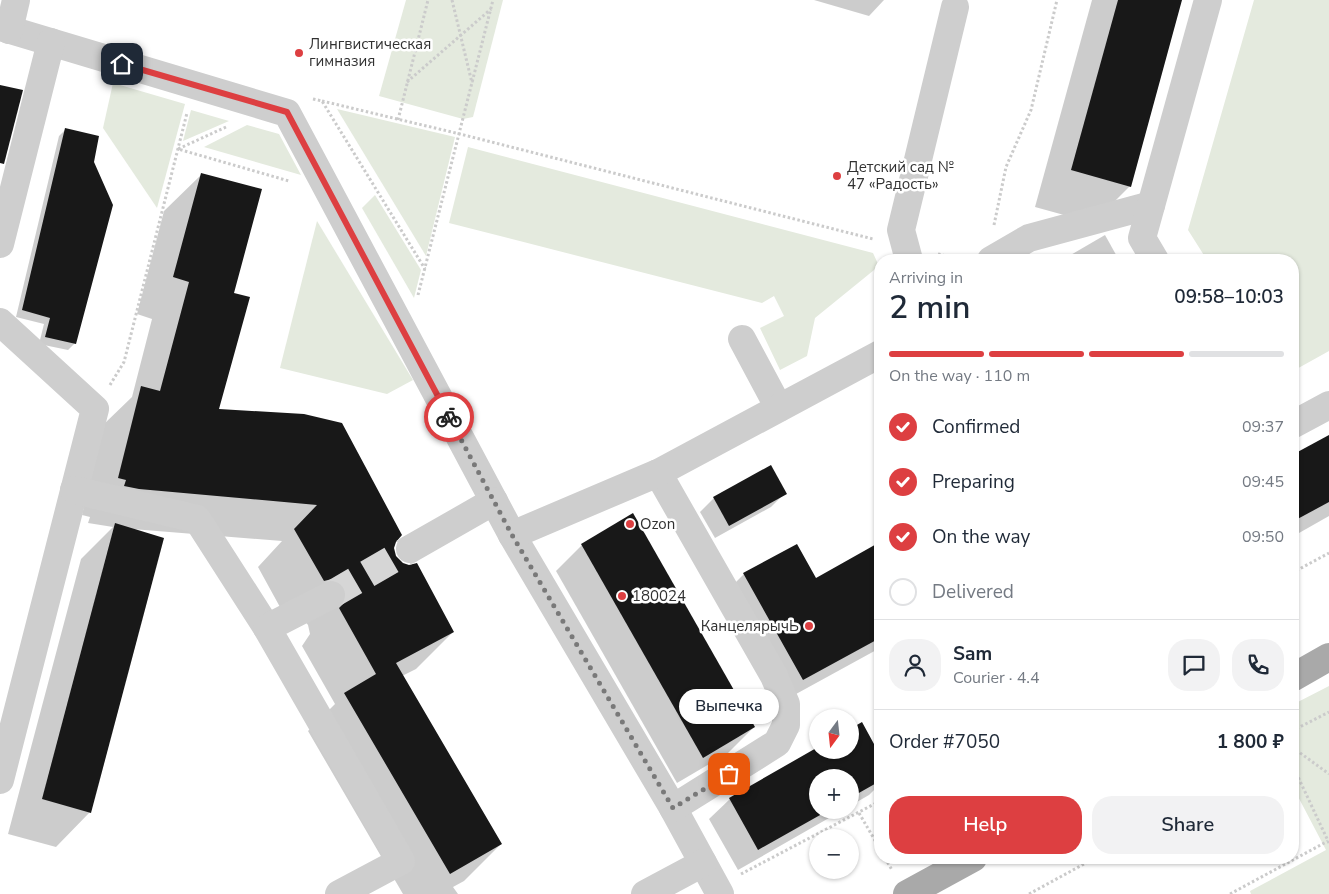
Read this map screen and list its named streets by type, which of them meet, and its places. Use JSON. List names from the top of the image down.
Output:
{
  "places": [
    "Лингвистическая гимназия",
    "Детский сад № 47 «Радость»",
    "Ozon",
    "180024",
    "КанцелярычЬ",
    "Выпечка"
  ],
  "north": "bottom",
  "page": {
    "heading": ["2 min", "Arriving in", "09:58–10:03"],
    "panel": [
      "Sam",
      "Courier · 4.4",
      "Order #7050",
      "1 800 ₽"
    ],
    "bar": "On the way · 110 m",
    "list": [
      ["Confirmed", "09:37"],
      ["Preparing", "09:45"],
      ["On the way", "09:50"],
      "Delivered"
    ],
    "bubble": "Выпечка",
    "map_buttons": ["+", "−"],
    "buttons": ["Help", "Share"]
  }
}
